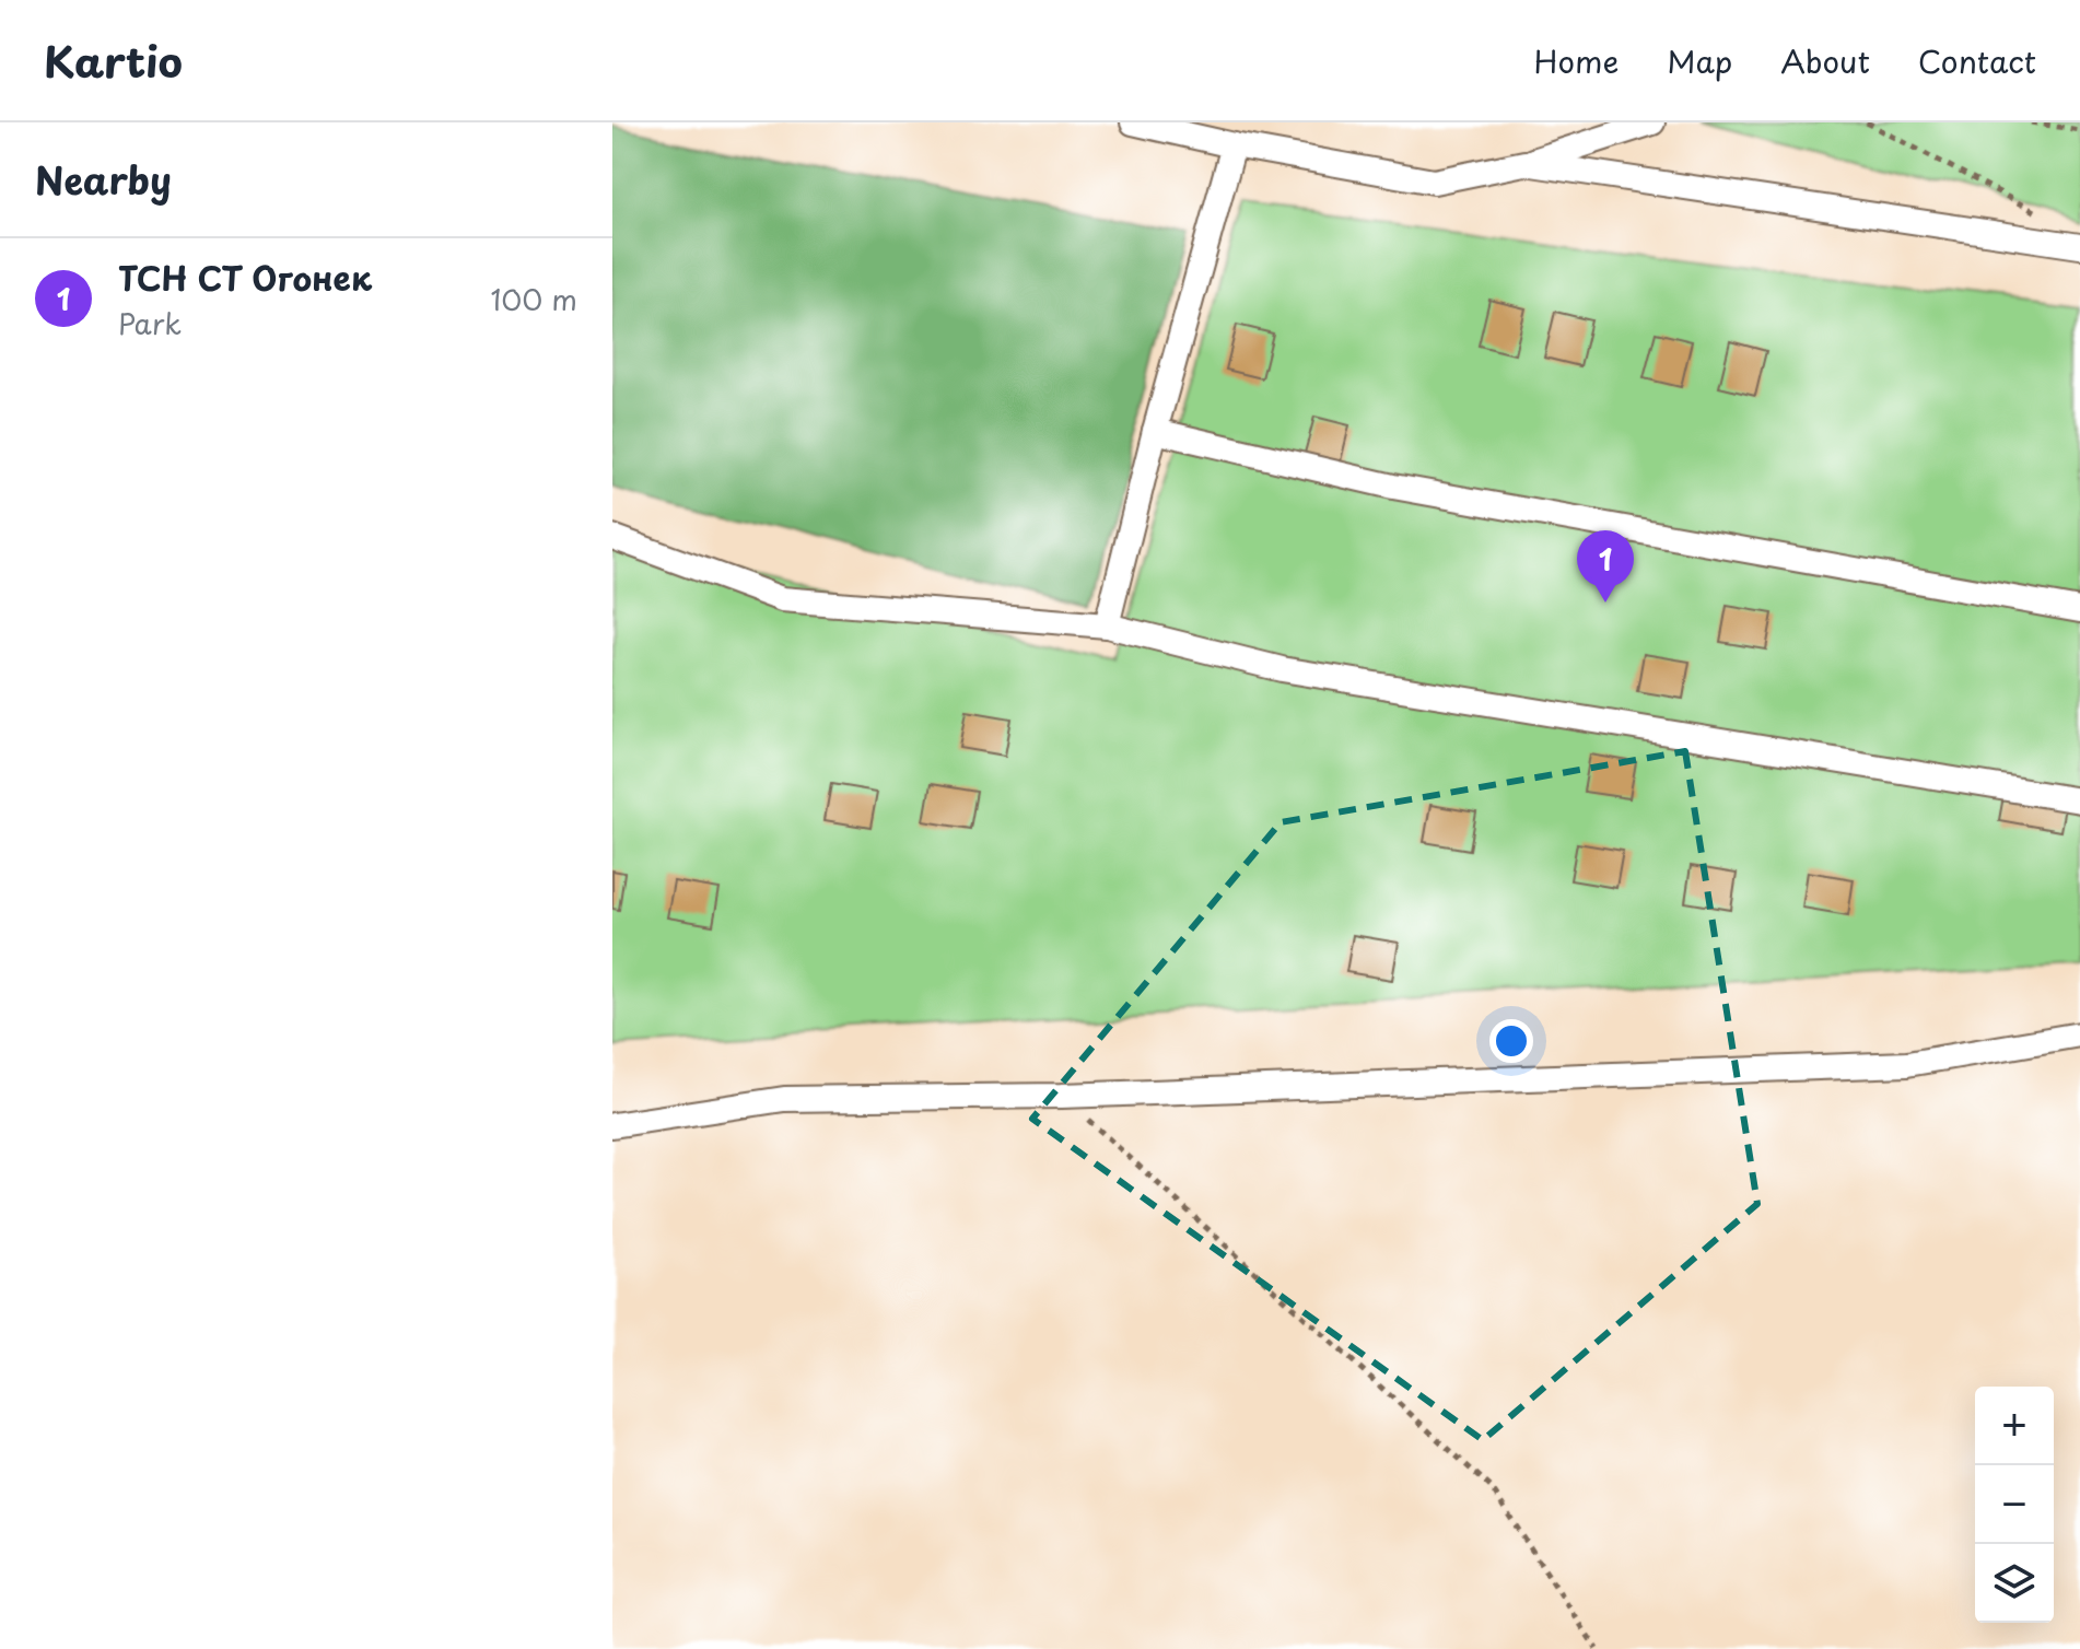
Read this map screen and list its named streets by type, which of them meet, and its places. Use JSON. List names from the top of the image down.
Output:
{
  "page": {
    "header": "Kartio",
    "nav": [
      "Home",
      "Map",
      "About",
      "Contact"
    ],
    "heading": "Nearby",
    "list": [
      {
        "mark": "1",
        "name": "ТСН СТ Огонек",
        "note": "Park",
        "value": "100 m"
      }
    ],
    "pins": "1",
    "map_buttons": ["+", "−"]
  }
}
